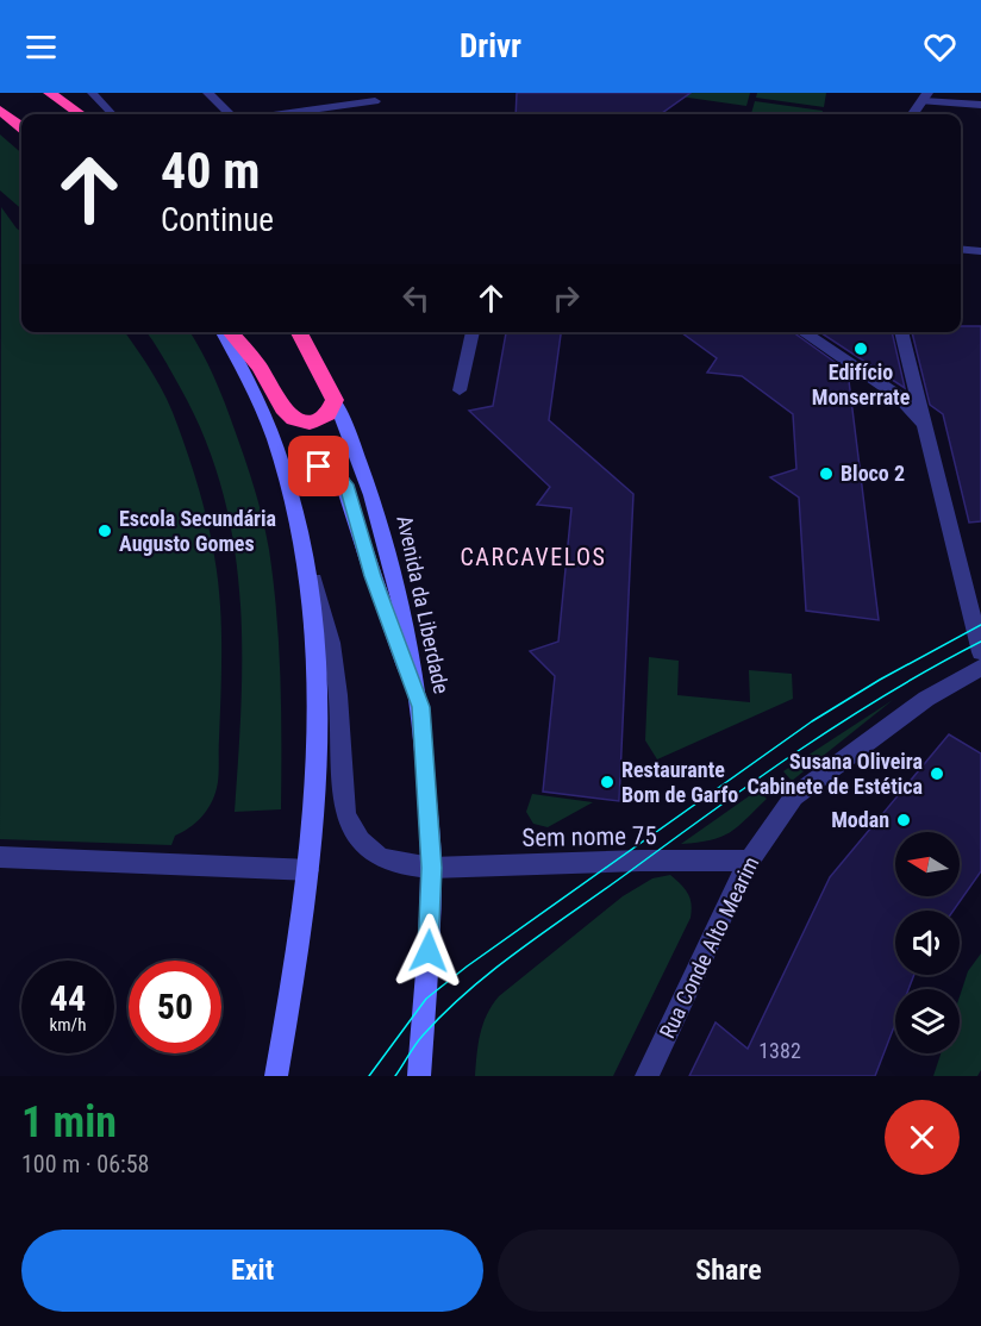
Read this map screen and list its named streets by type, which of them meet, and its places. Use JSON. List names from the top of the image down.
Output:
{
  "streets": {
    "highway": ["Avenida da Liberdade"],
    "street": ["Sem nome 75", "Rua Conde Alto Mearim"]
  },
  "crossings": [
    ["Avenida da Liberdade", "Sem nome 75"],
    ["Sem nome 75", "Rua Conde Alto Mearim"]
  ],
  "districts": ["CARCAVELOS"],
  "places": [
    "Edifício Monserrate",
    "Bloco 2",
    "Escola Secundária Augusto Gomes",
    "Susana Oliveira Cabinete de Estética",
    "Restaurante Bom de Garfo",
    "Modan"
  ],
  "house_numbers": ["1382"],
  "north": "left",
  "page": {
    "header": "Drivr",
    "turn": ["40 m", "Continue"],
    "speed": "44 km/h",
    "limit": "50",
    "heading": ["1 min", "100 m · 06:58"],
    "buttons": ["Exit", "Share"]
  }
}
